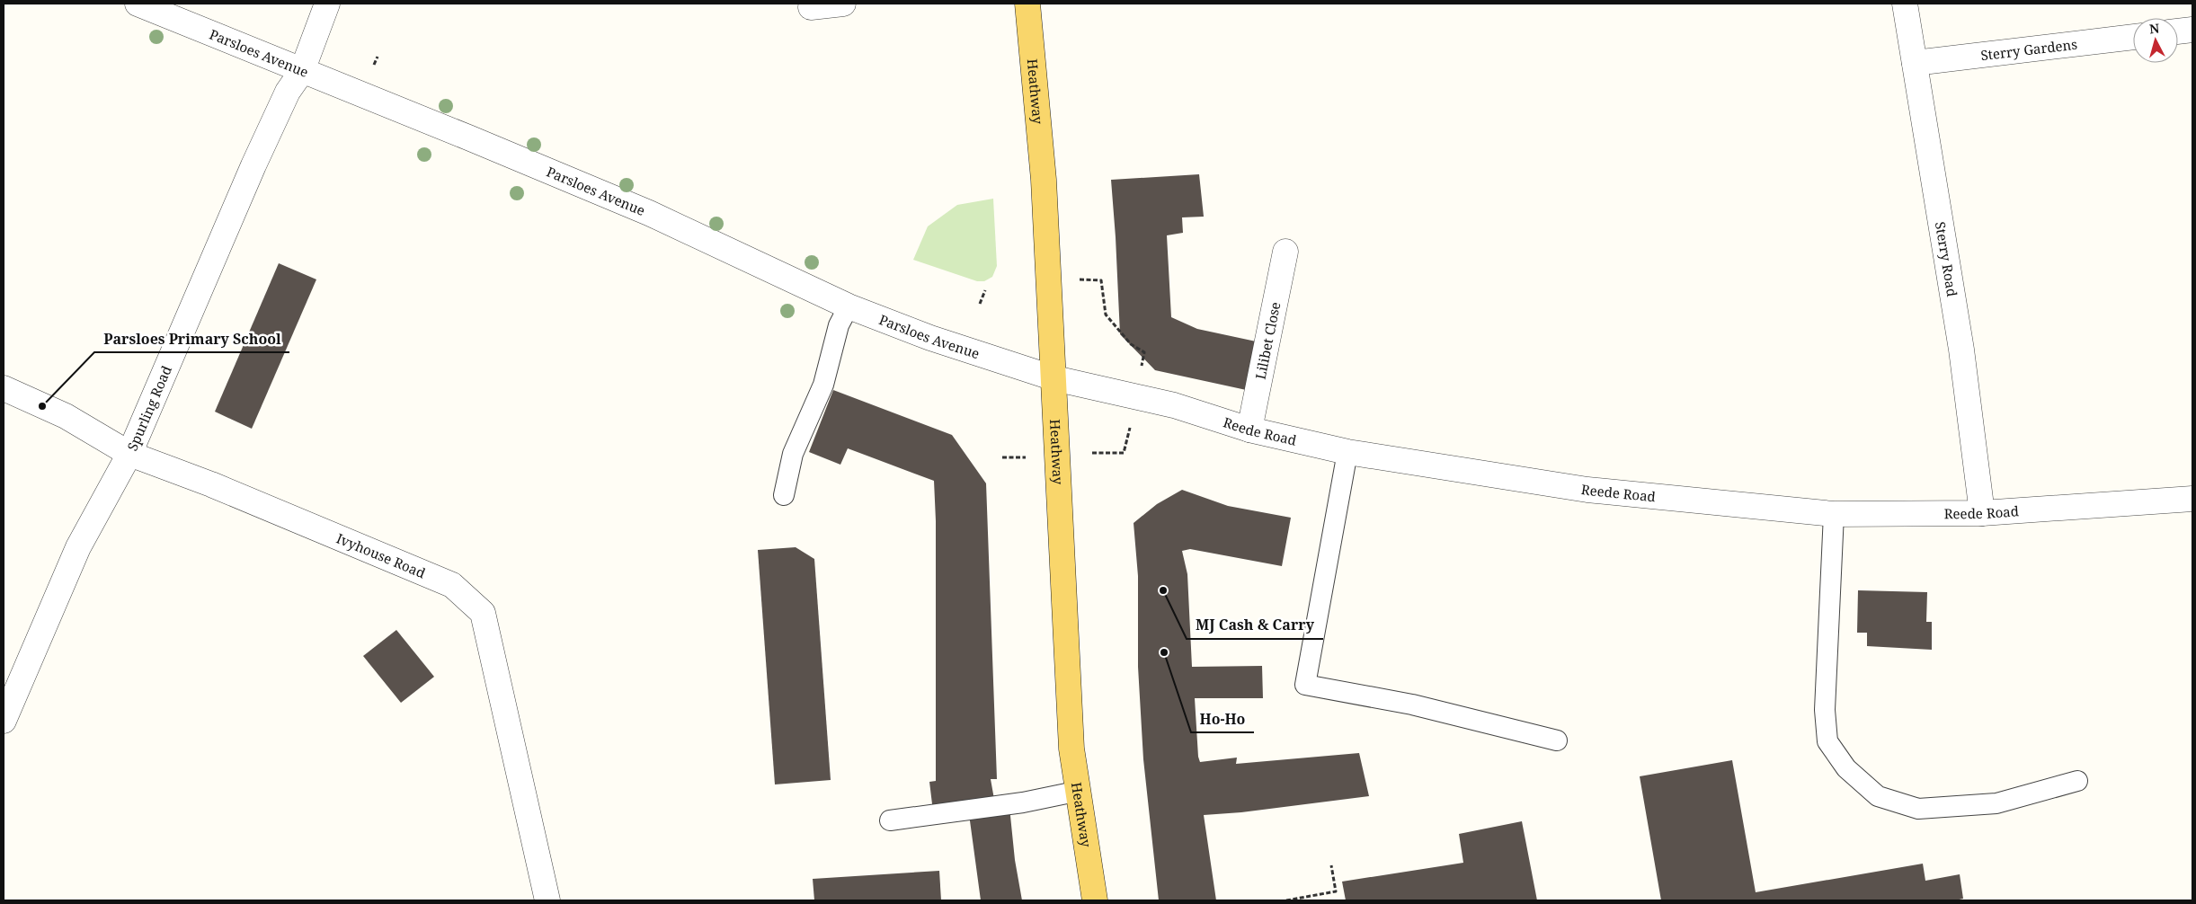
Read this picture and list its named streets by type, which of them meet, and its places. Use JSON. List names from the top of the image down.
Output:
{
  "streets": {
    "main road": ["Heathway"],
    "street": [
      "Sterry Gardens",
      "Parsloes Avenue",
      "Sterry Road",
      "Lilibet Close",
      "Spurling Road",
      "Reede Road",
      "Ivyhouse Road"
    ]
  },
  "crossings": [
    ["Sterry Gardens", "Sterry Road"],
    ["Parsloes Avenue", "Heathway"],
    ["Parsloes Avenue", "Spurling Road"],
    ["Parsloes Avenue", "Reede Road"],
    ["Heathway", "Reede Road"],
    ["Sterry Road", "Reede Road"],
    ["Lilibet Close", "Reede Road"],
    ["Spurling Road", "Ivyhouse Road"]
  ],
  "places": ["Parsloes Primary School", "MJ Cash & Carry", "Ho-Ho"],
  "north": "top"
}
